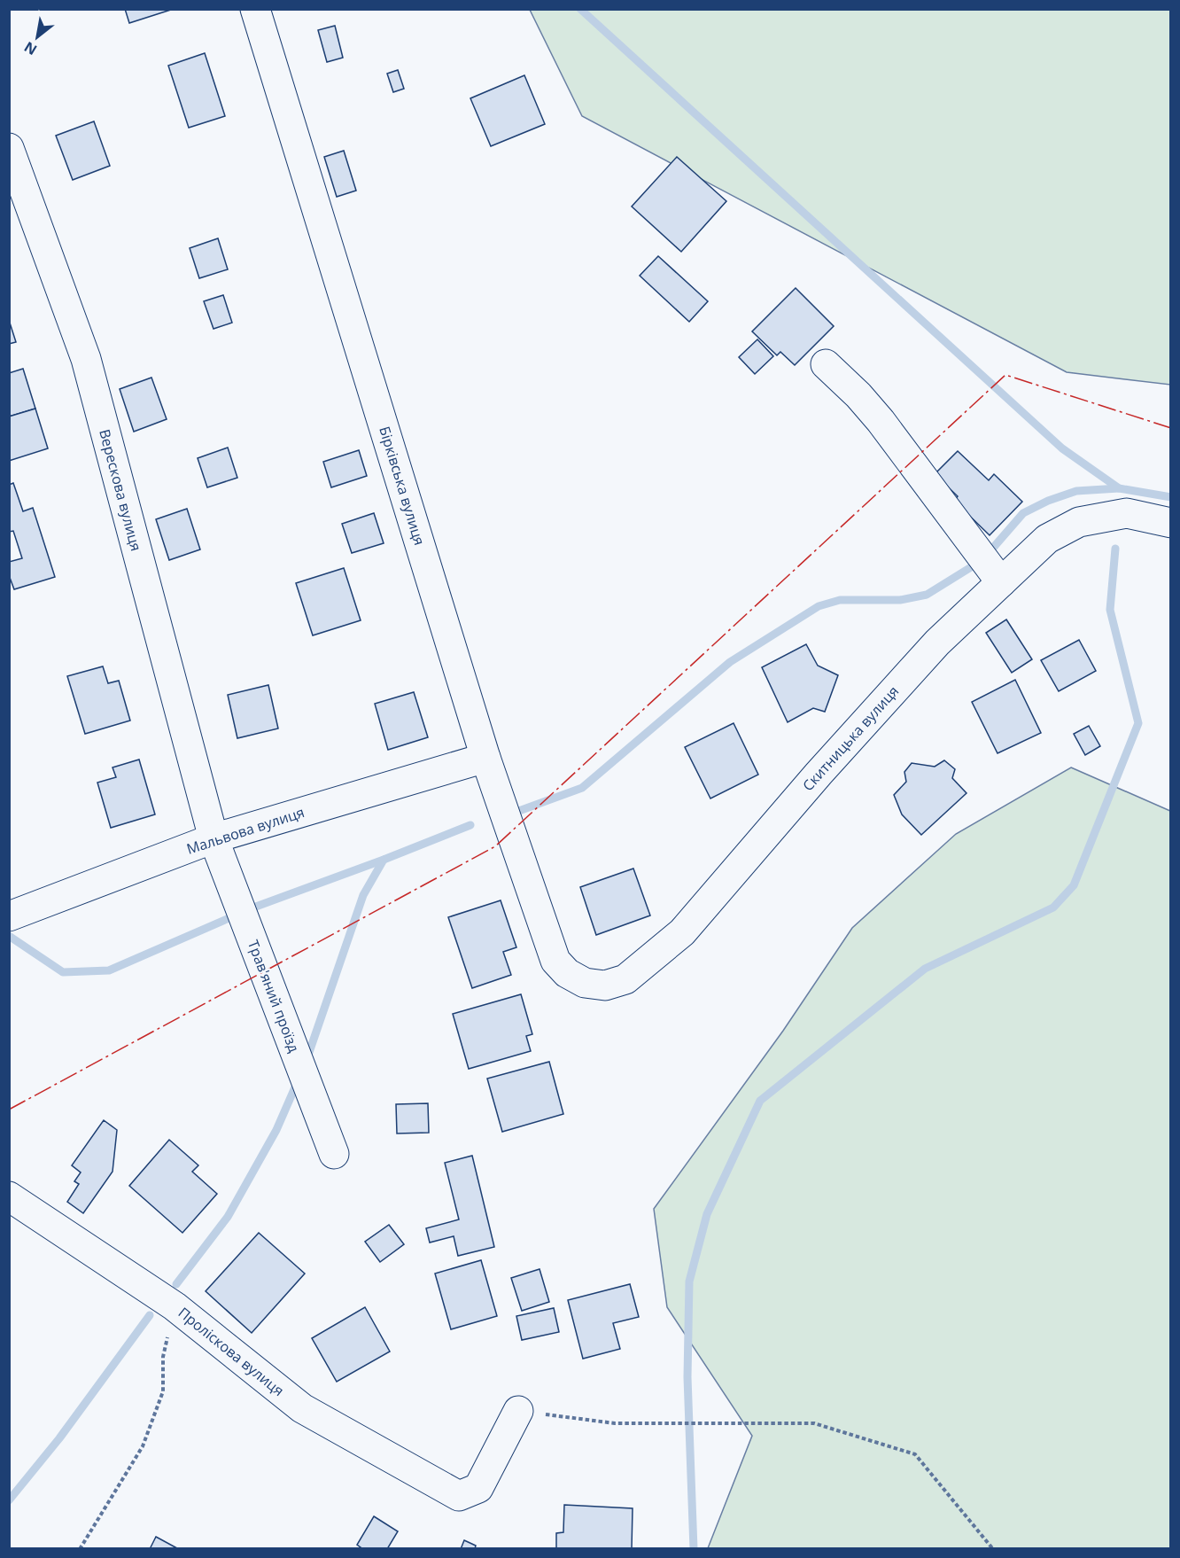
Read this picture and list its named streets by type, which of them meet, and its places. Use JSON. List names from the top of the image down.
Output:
{
  "streets": {
    "street": [
      "Бірківська вулиця",
      "Верескова вулиця",
      "Скитницька вулиця",
      "Мальвова вулиця",
      "Трав'яний проїзд",
      "Проліскова вулиця"
    ]
  },
  "crossings": [
    ["Бірківська вулиця", "Скитницька вулиця"],
    ["Бірківська вулиця", "Мальвова вулиця"],
    ["Верескова вулиця", "Мальвова вулиця"],
    ["Верескова вулиця", "Трав'яний проїзд"],
    ["Мальвова вулиця", "Трав'яний проїзд"]
  ],
  "north": "bottom left"
}
